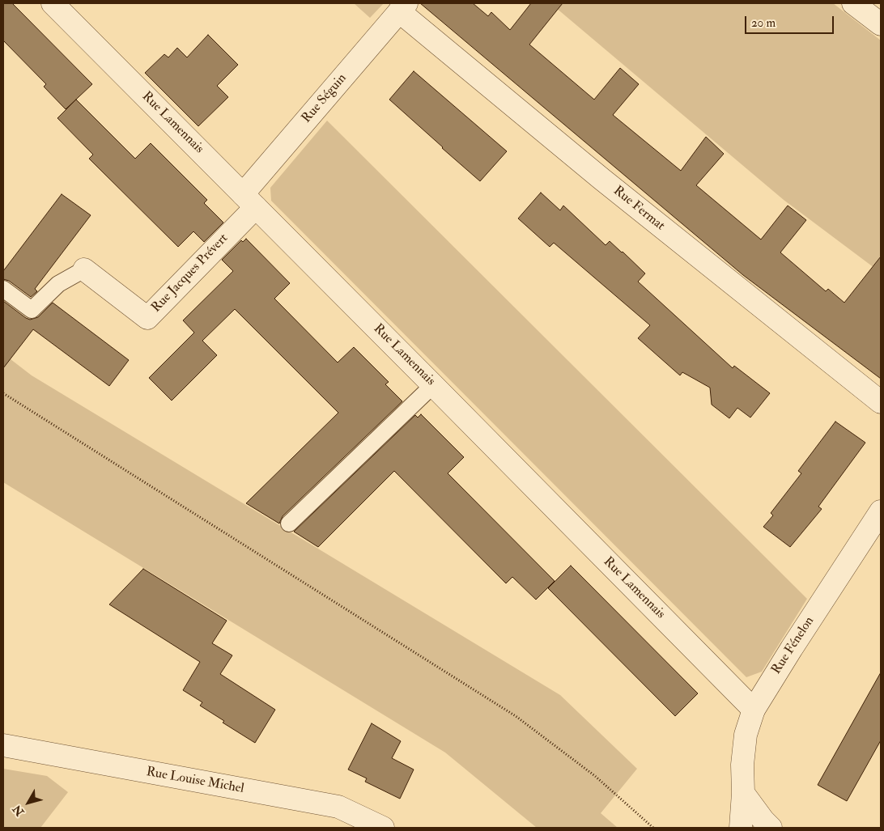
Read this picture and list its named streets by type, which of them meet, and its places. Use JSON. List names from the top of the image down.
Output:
{
  "streets": {
    "street": [
      "Rue Séguin",
      "Rue Lamennais",
      "Rue Fermat",
      "Rue Jacques Prévert",
      "Rue Fénelon",
      "Rue Louise Michel"
    ]
  },
  "crossings": [
    ["Rue Séguin", "Rue Lamennais"],
    ["Rue Séguin", "Rue Fermat"],
    ["Rue Séguin", "Rue Jacques Prévert"],
    ["Rue Lamennais", "Rue Jacques Prévert"],
    ["Rue Lamennais", "Rue Fénelon"]
  ],
  "scale_bar": "20 m",
  "north": "bottom left"
}
